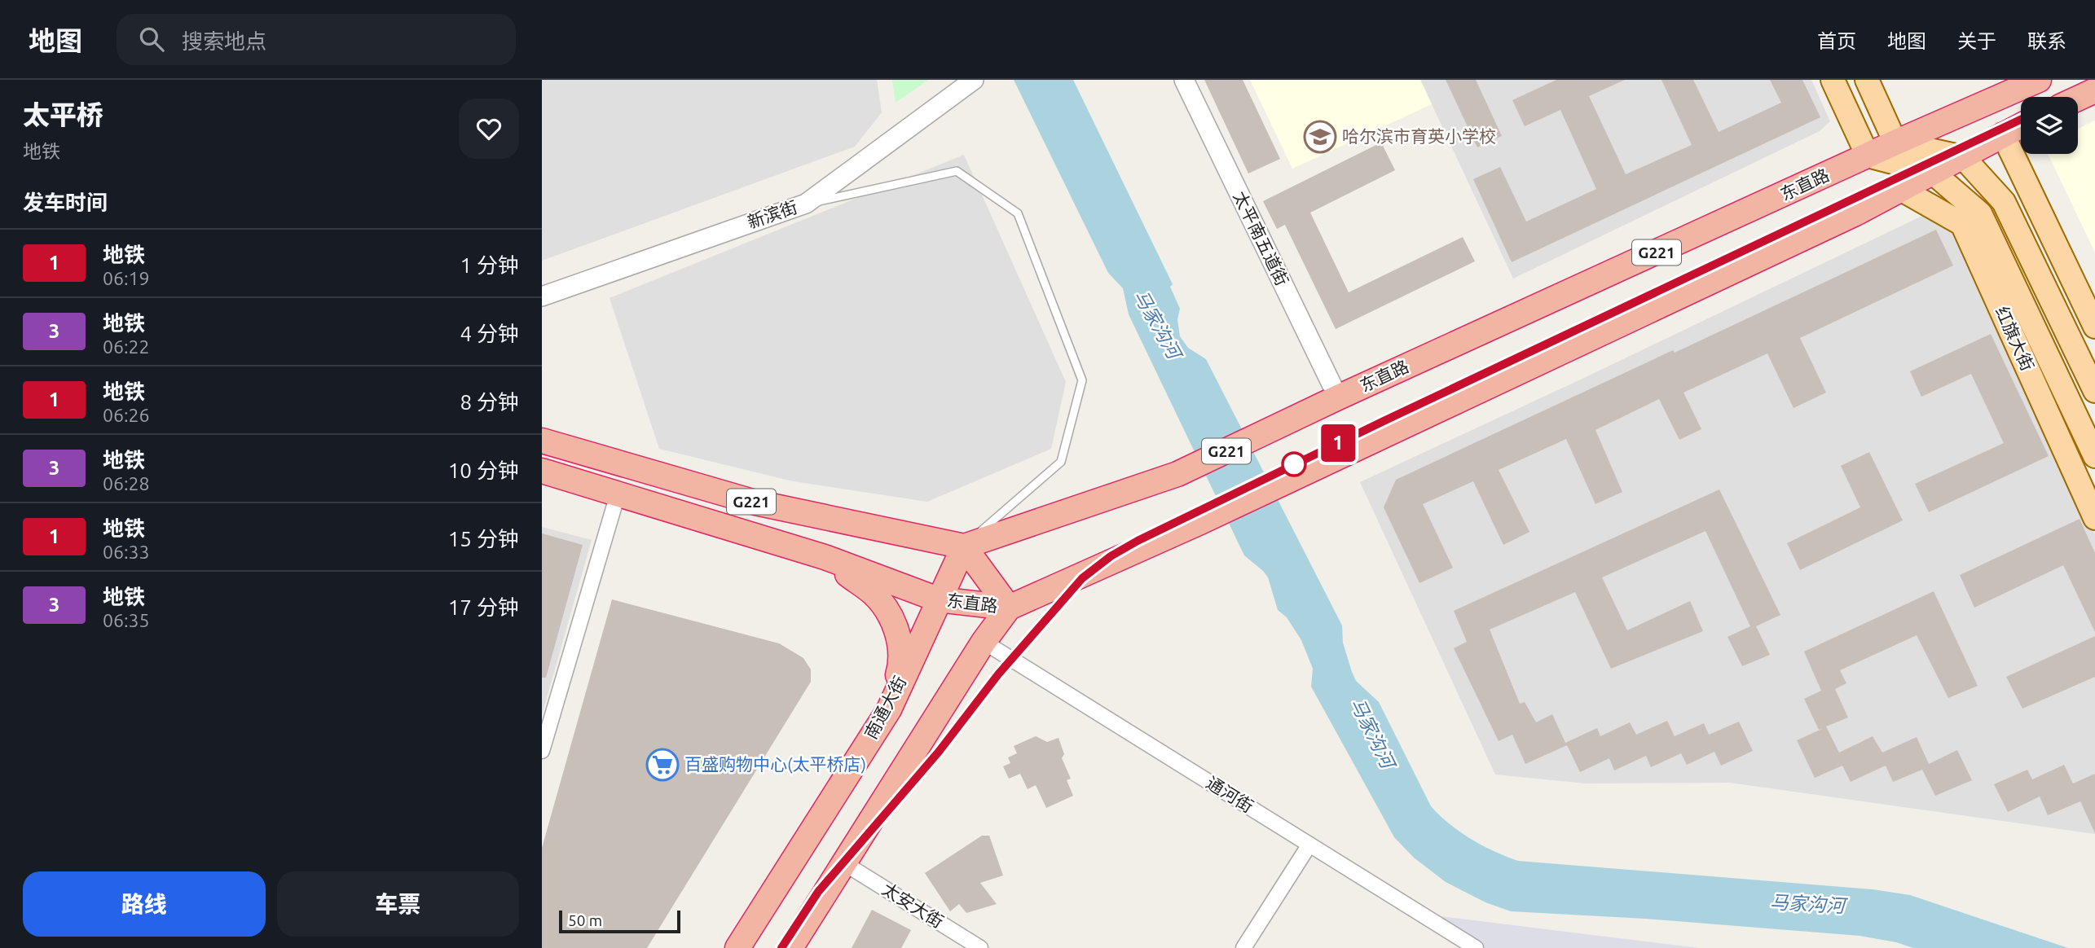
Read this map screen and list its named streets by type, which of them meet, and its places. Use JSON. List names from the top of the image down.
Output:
{
  "streets": {
    "highway": ["东直路", "G221", "南通大街"],
    "main road": ["红旗大街"],
    "street": [
      "新滨街",
      "太平南五道街",
      "通河街",
      "太安大街"
    ]
  },
  "crossings": [
    ["东直路", "太平南五道街"],
    ["东直路", "G221"],
    ["东直路", "红旗大街"],
    ["东直路", "南通大街"],
    ["G221", "南通大街"]
  ],
  "water": ["马家沟河"],
  "places": {
    "school or university": ["哈尔滨市育英小学校"],
    "supermarket": ["百盛购物中心(太平桥店)"]
  },
  "lines": ["metro line 1"],
  "scale_bar": "50 m",
  "page": {
    "header": "地图",
    "search": "搜索地点",
    "nav": [
      "首页",
      "地图",
      "关于",
      "联系"
    ],
    "heading": [
      ["太平桥", "地铁"],
      "发车时间"
    ],
    "on_map": "1",
    "list": [
      {
        "mark": "1",
        "name": "地铁",
        "note": "06:19",
        "value": "1 分钟"
      },
      {
        "mark": "3",
        "name": "地铁",
        "note": "06:22",
        "value": "4 分钟"
      },
      {
        "mark": "1",
        "name": "地铁",
        "note": "06:26",
        "value": "8 分钟"
      },
      {
        "mark": "3",
        "name": "地铁",
        "note": "06:28",
        "value": "10 分钟"
      },
      {
        "mark": "1",
        "name": "地铁",
        "note": "06:33",
        "value": "15 分钟"
      },
      {
        "mark": "3",
        "name": "地铁",
        "note": "06:35",
        "value": "17 分钟"
      }
    ],
    "buttons": ["路线", "车票"],
    "scale": "50 m"
  }
}
